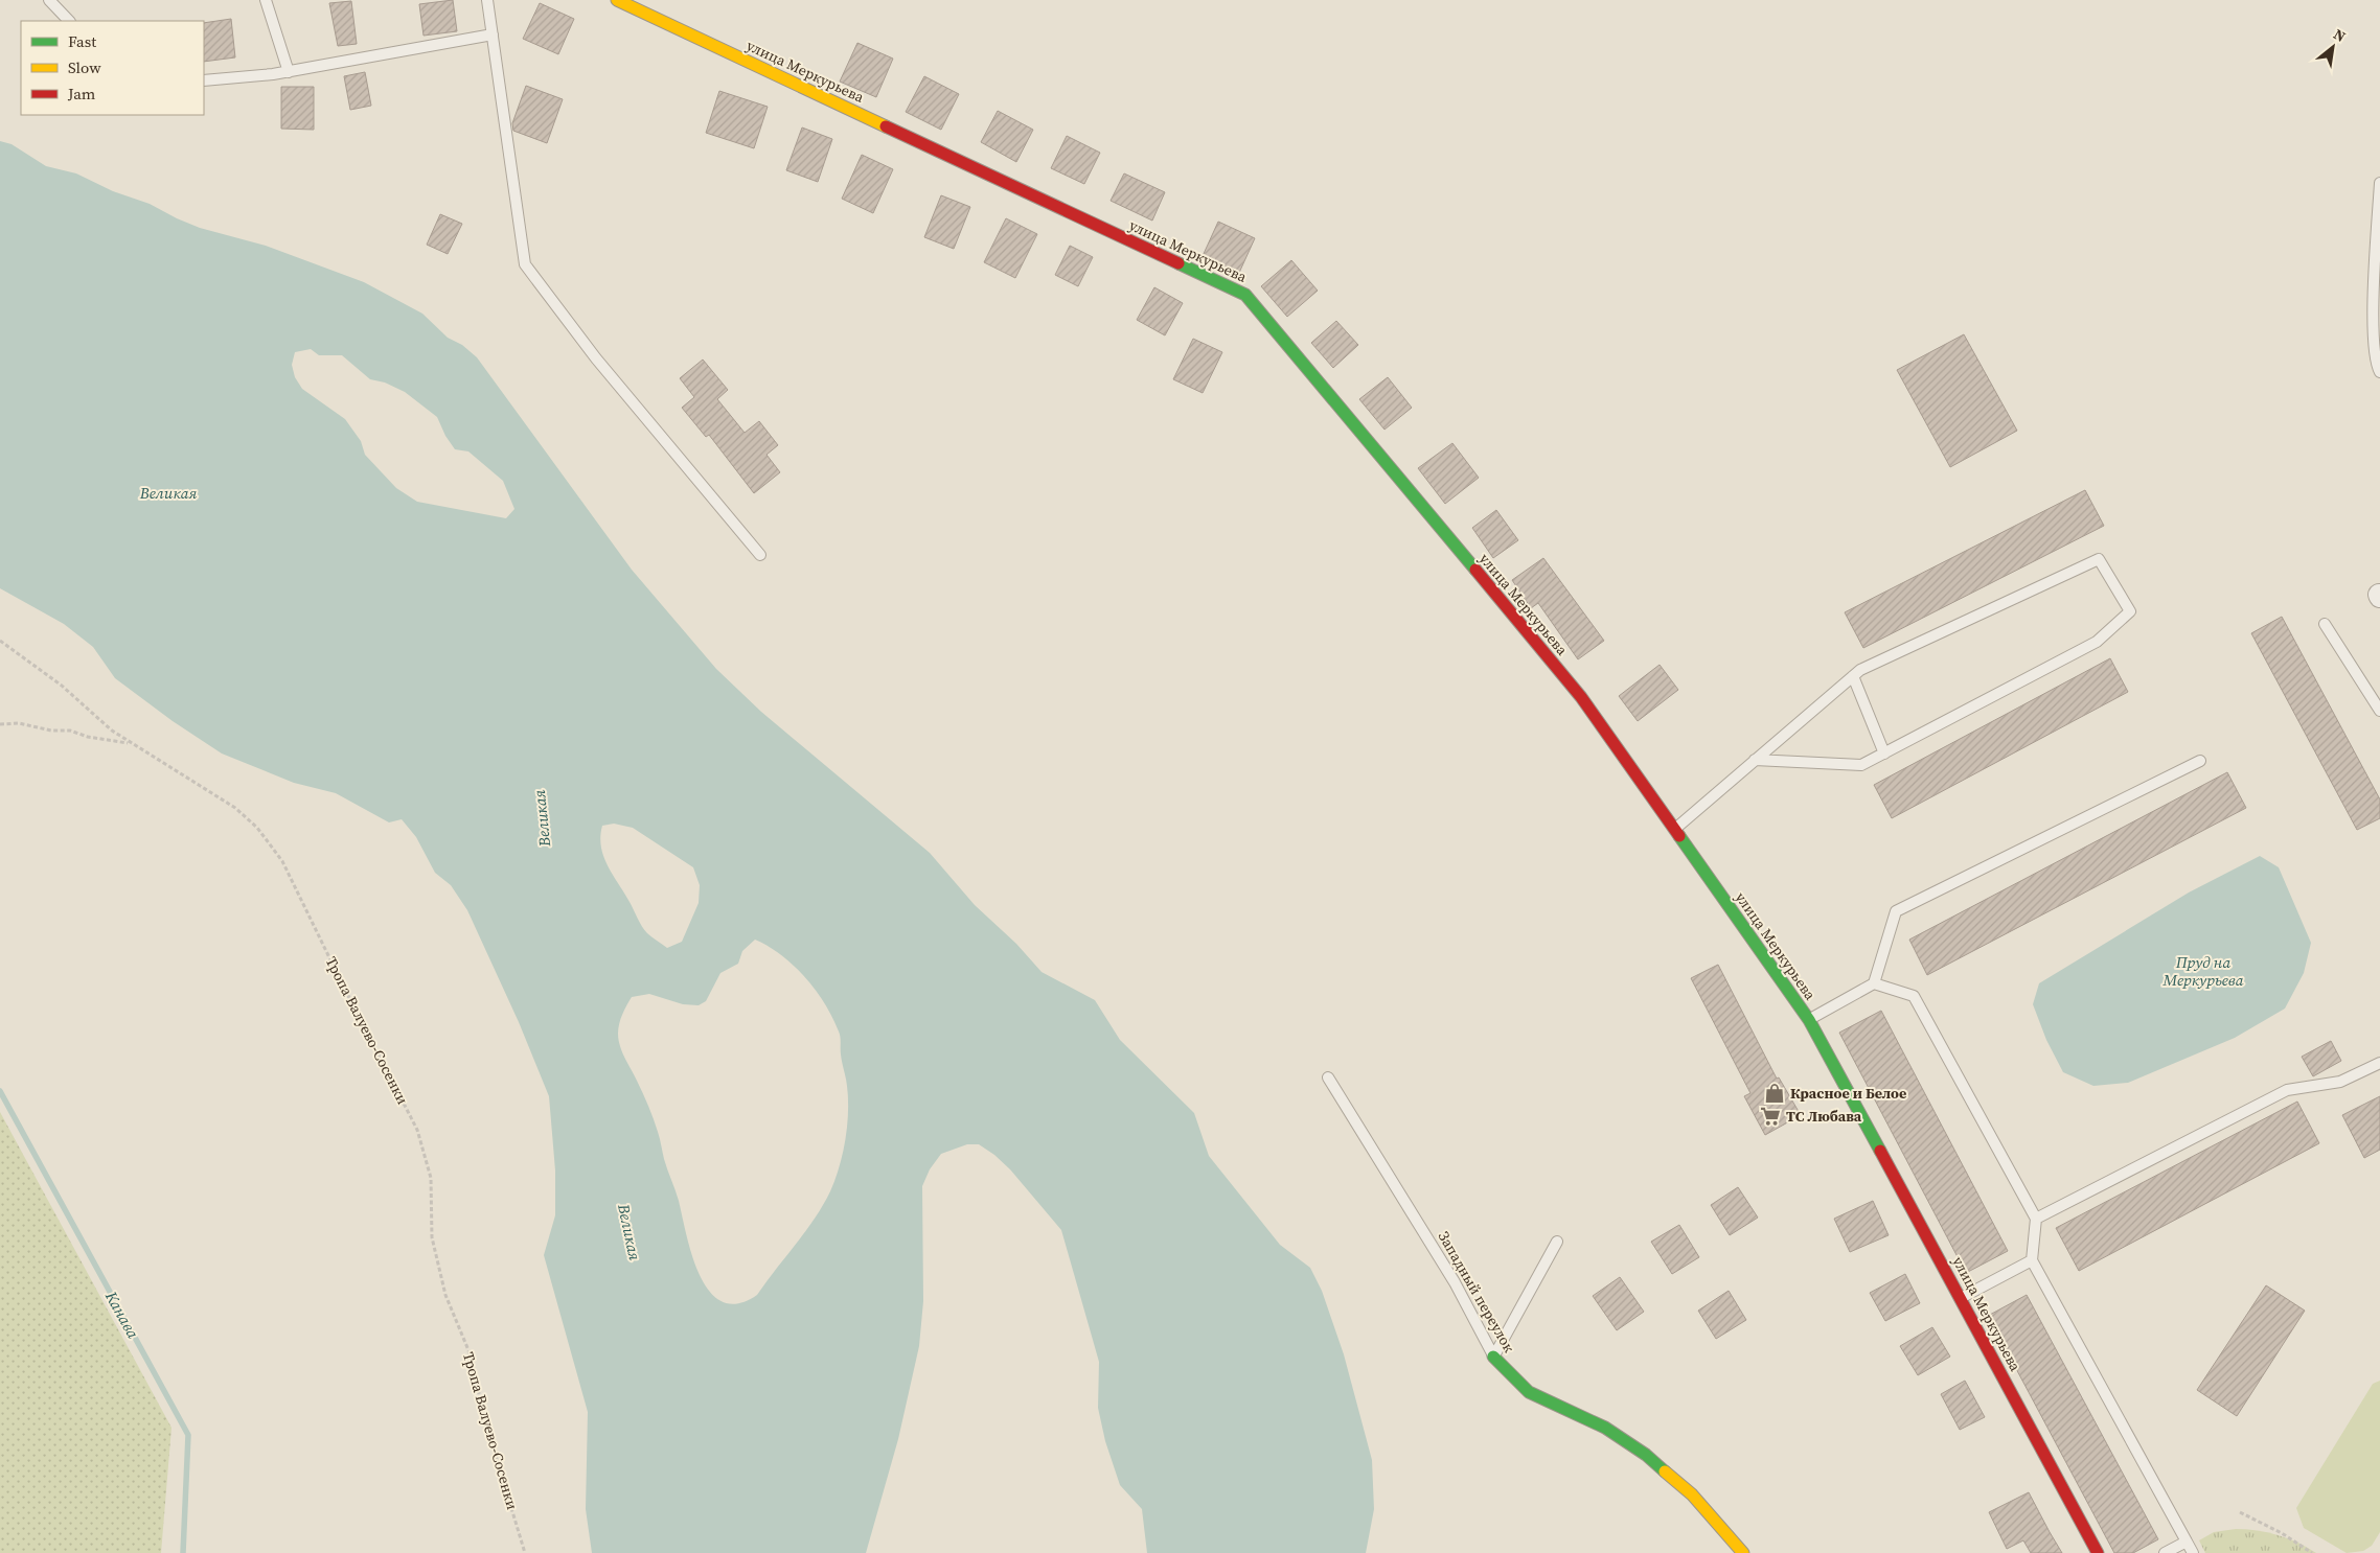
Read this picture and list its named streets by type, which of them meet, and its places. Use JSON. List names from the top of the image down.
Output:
{
  "streets": {
    "street": ["улица Меркурьева", "Западный переулок"],
    "path": ["Тропа Валуево-Сосенки"]
  },
  "water": ["Великая", "Пруд на Меркурьева", "Канава"],
  "places": {
    "shop": ["Красное и Белое"],
    "supermarket": ["ТС Любава"]
  },
  "legend": ["Fast", "Slow", "Jam"],
  "north": "top right"
}
